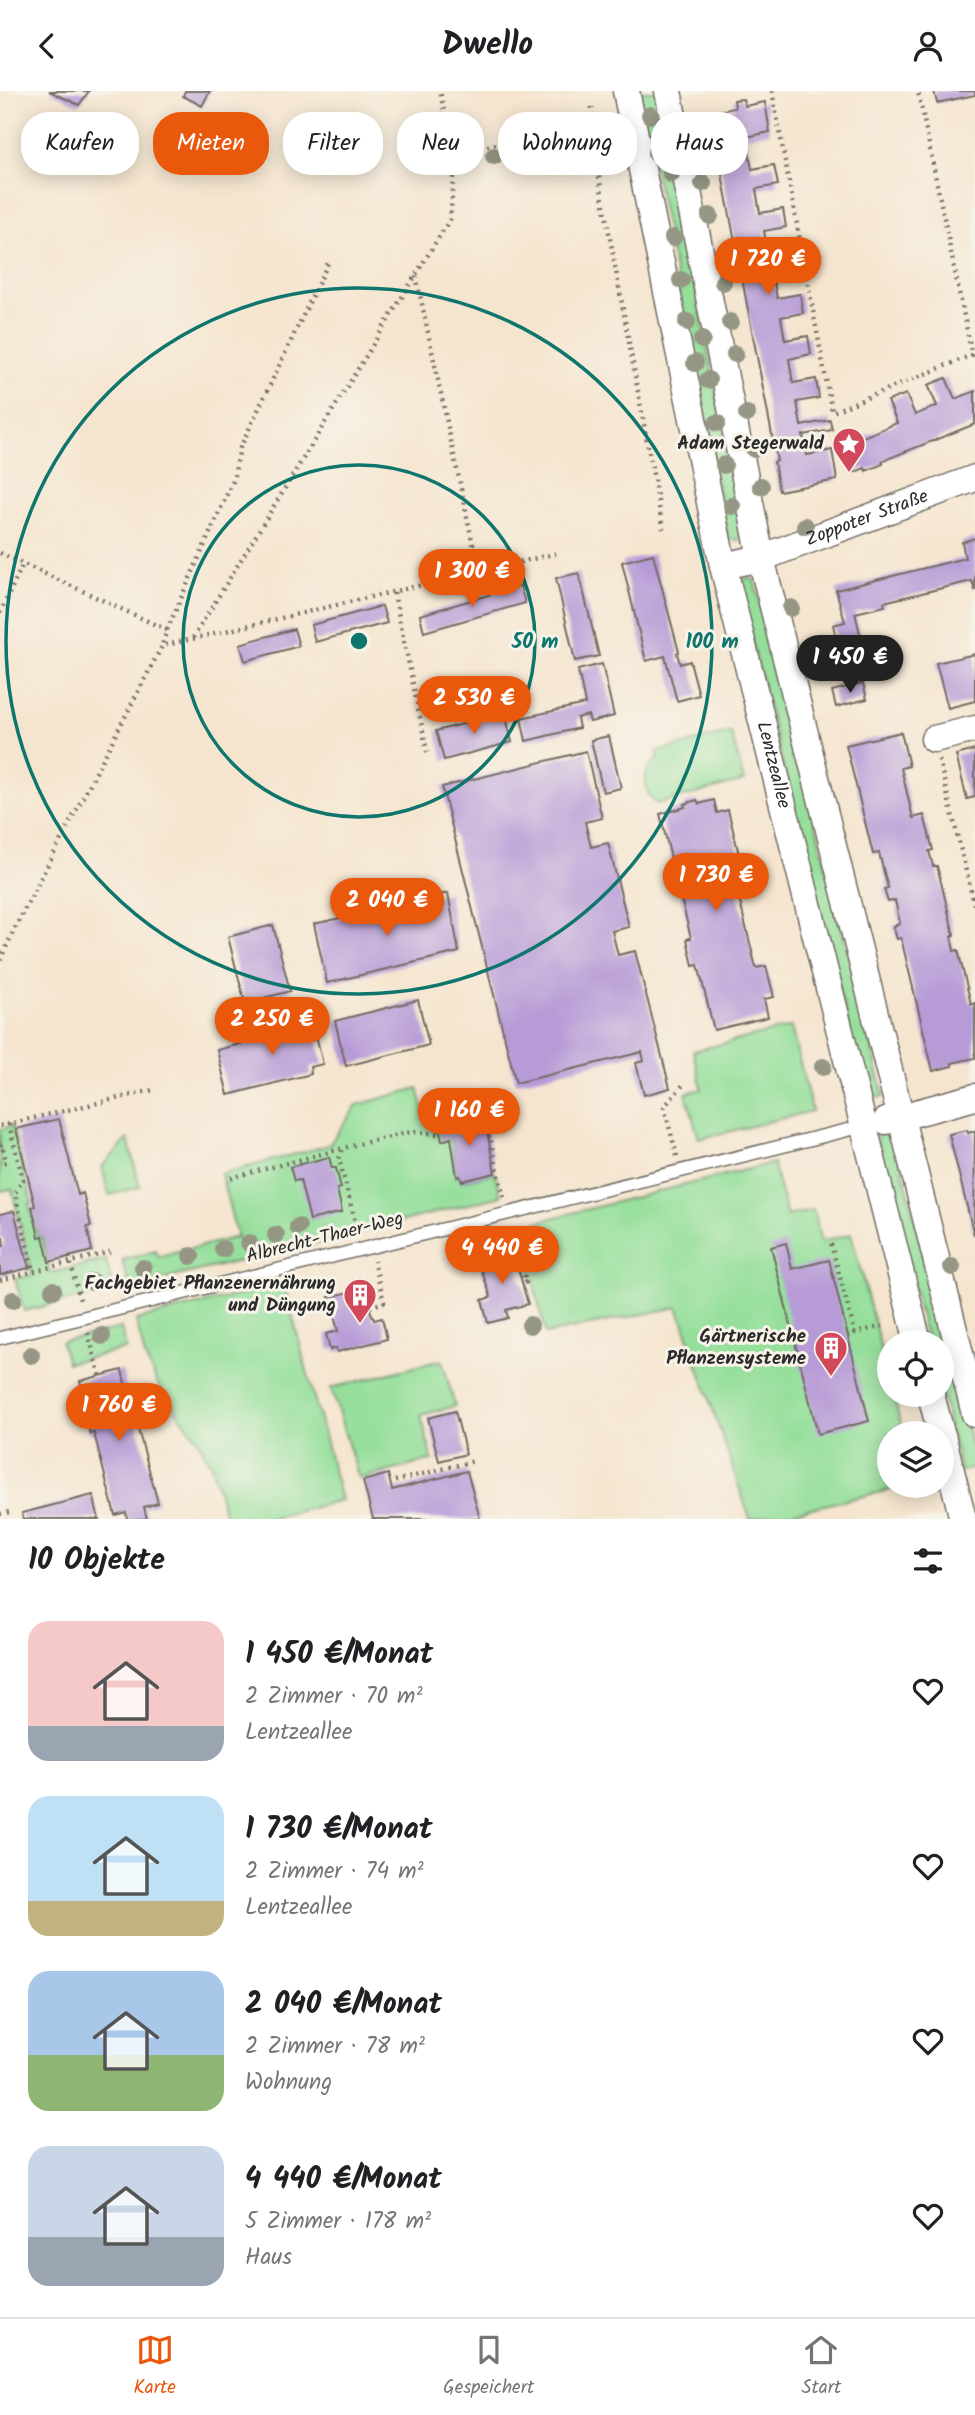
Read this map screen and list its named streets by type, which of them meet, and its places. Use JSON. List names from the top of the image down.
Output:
{
  "streets": {
    "street": ["Zoppoter Straße", "Lentzeallee"],
    "lane": ["Albrecht-Thaer-Weg"]
  },
  "crossings": [
    ["Zoppoter Straße", "Lentzeallee"],
    ["Lentzeallee", "Albrecht-Thaer-Weg"]
  ],
  "places": {
    "place": ["Adam Stegerwald"],
    "building": ["Fachgebiet Pflanzenernährung und Düngung", "Gärtnerische Pflanzensysteme"]
  },
  "page": {
    "header": "Dwello",
    "chip": [
      "Kaufen",
      "Mieten",
      "Filter",
      "Neu",
      "Wohnung",
      "Haus"
    ],
    "price": [
      "1 720 €",
      "1 300 €",
      "1 450 €",
      "2 530 €",
      "1 730 €",
      "2 040 €",
      "2 250 €",
      "1 160 €",
      "4 440 €",
      "1 760 €"
    ],
    "heading": "10 Objekte",
    "list": [
      {
        "name": "1 450 €/Monat",
        "note": "2 Zimmer · 70 m² · Lentzeallee"
      },
      {
        "name": "1 730 €/Monat",
        "note": "2 Zimmer · 74 m² · Lentzeallee"
      },
      {
        "name": "2 040 €/Monat",
        "note": "2 Zimmer · 78 m² · Wohnung"
      },
      {
        "name": "4 440 €/Monat",
        "note": "5 Zimmer · 178 m² · Haus"
      }
    ],
    "tabs": ["Karte", "Gespeichert", "Start"]
  },
  "rings": ["50 m", "100 m"]
}
